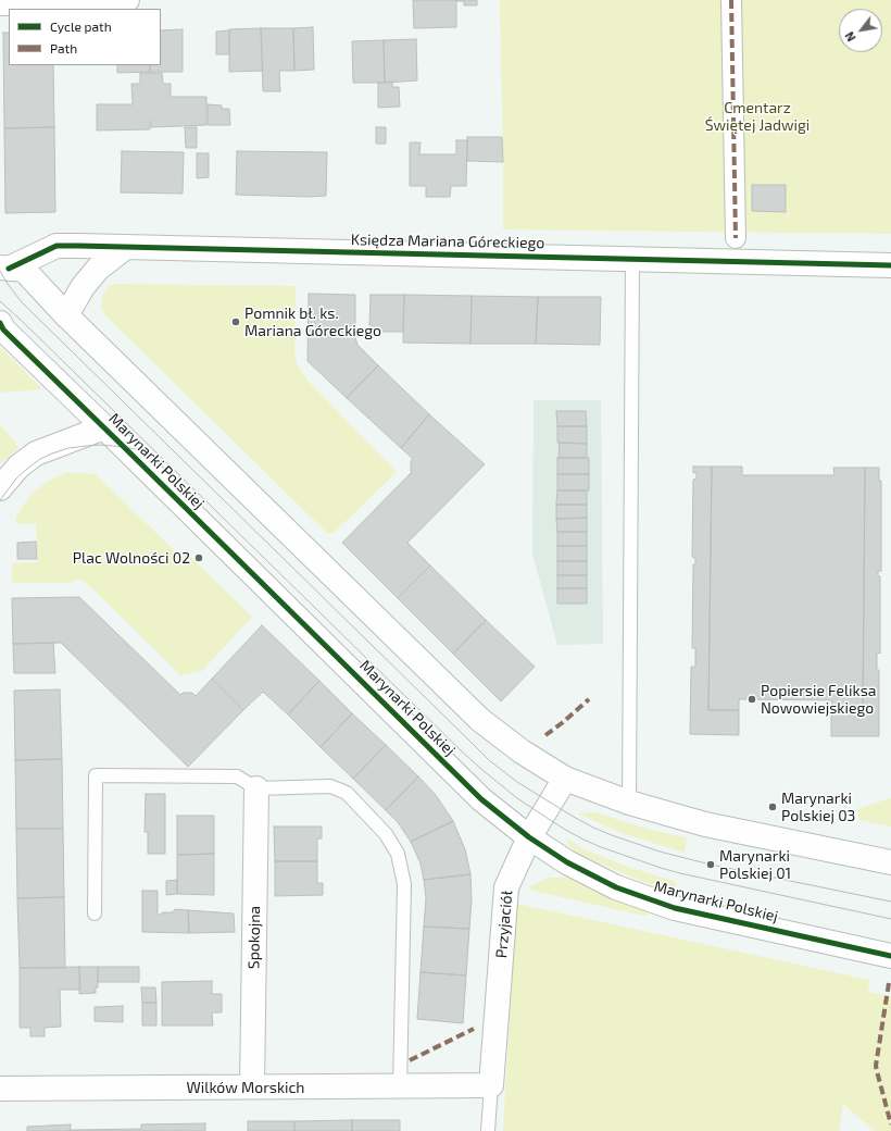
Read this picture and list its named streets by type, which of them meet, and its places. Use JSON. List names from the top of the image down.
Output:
{
  "streets": {
    "street": [
      "Księdza Mariana Góreckiego",
      "Marynarki Polskiej",
      "Przyjaciół",
      "Spokojna",
      "Wilków Morskich"
    ]
  },
  "crossings": [
    ["Marynarki Polskiej", "Przyjaciół"],
    ["Przyjaciół", "Wilków Morskich"],
    ["Spokojna", "Wilków Morskich"]
  ],
  "parks": ["Cmentarz Świętej Jadwigi"],
  "places": [
    "Pomnik bł. ks. Mariana Góreckiego",
    "Plac Wolności 02",
    "Popiersie Feliksa Nowowiejskiego",
    "Marynarki Polskiej 03",
    "Marynarki Polskiej 01"
  ],
  "legend": ["Cycle path", "Path"],
  "north": "bottom left"
}
